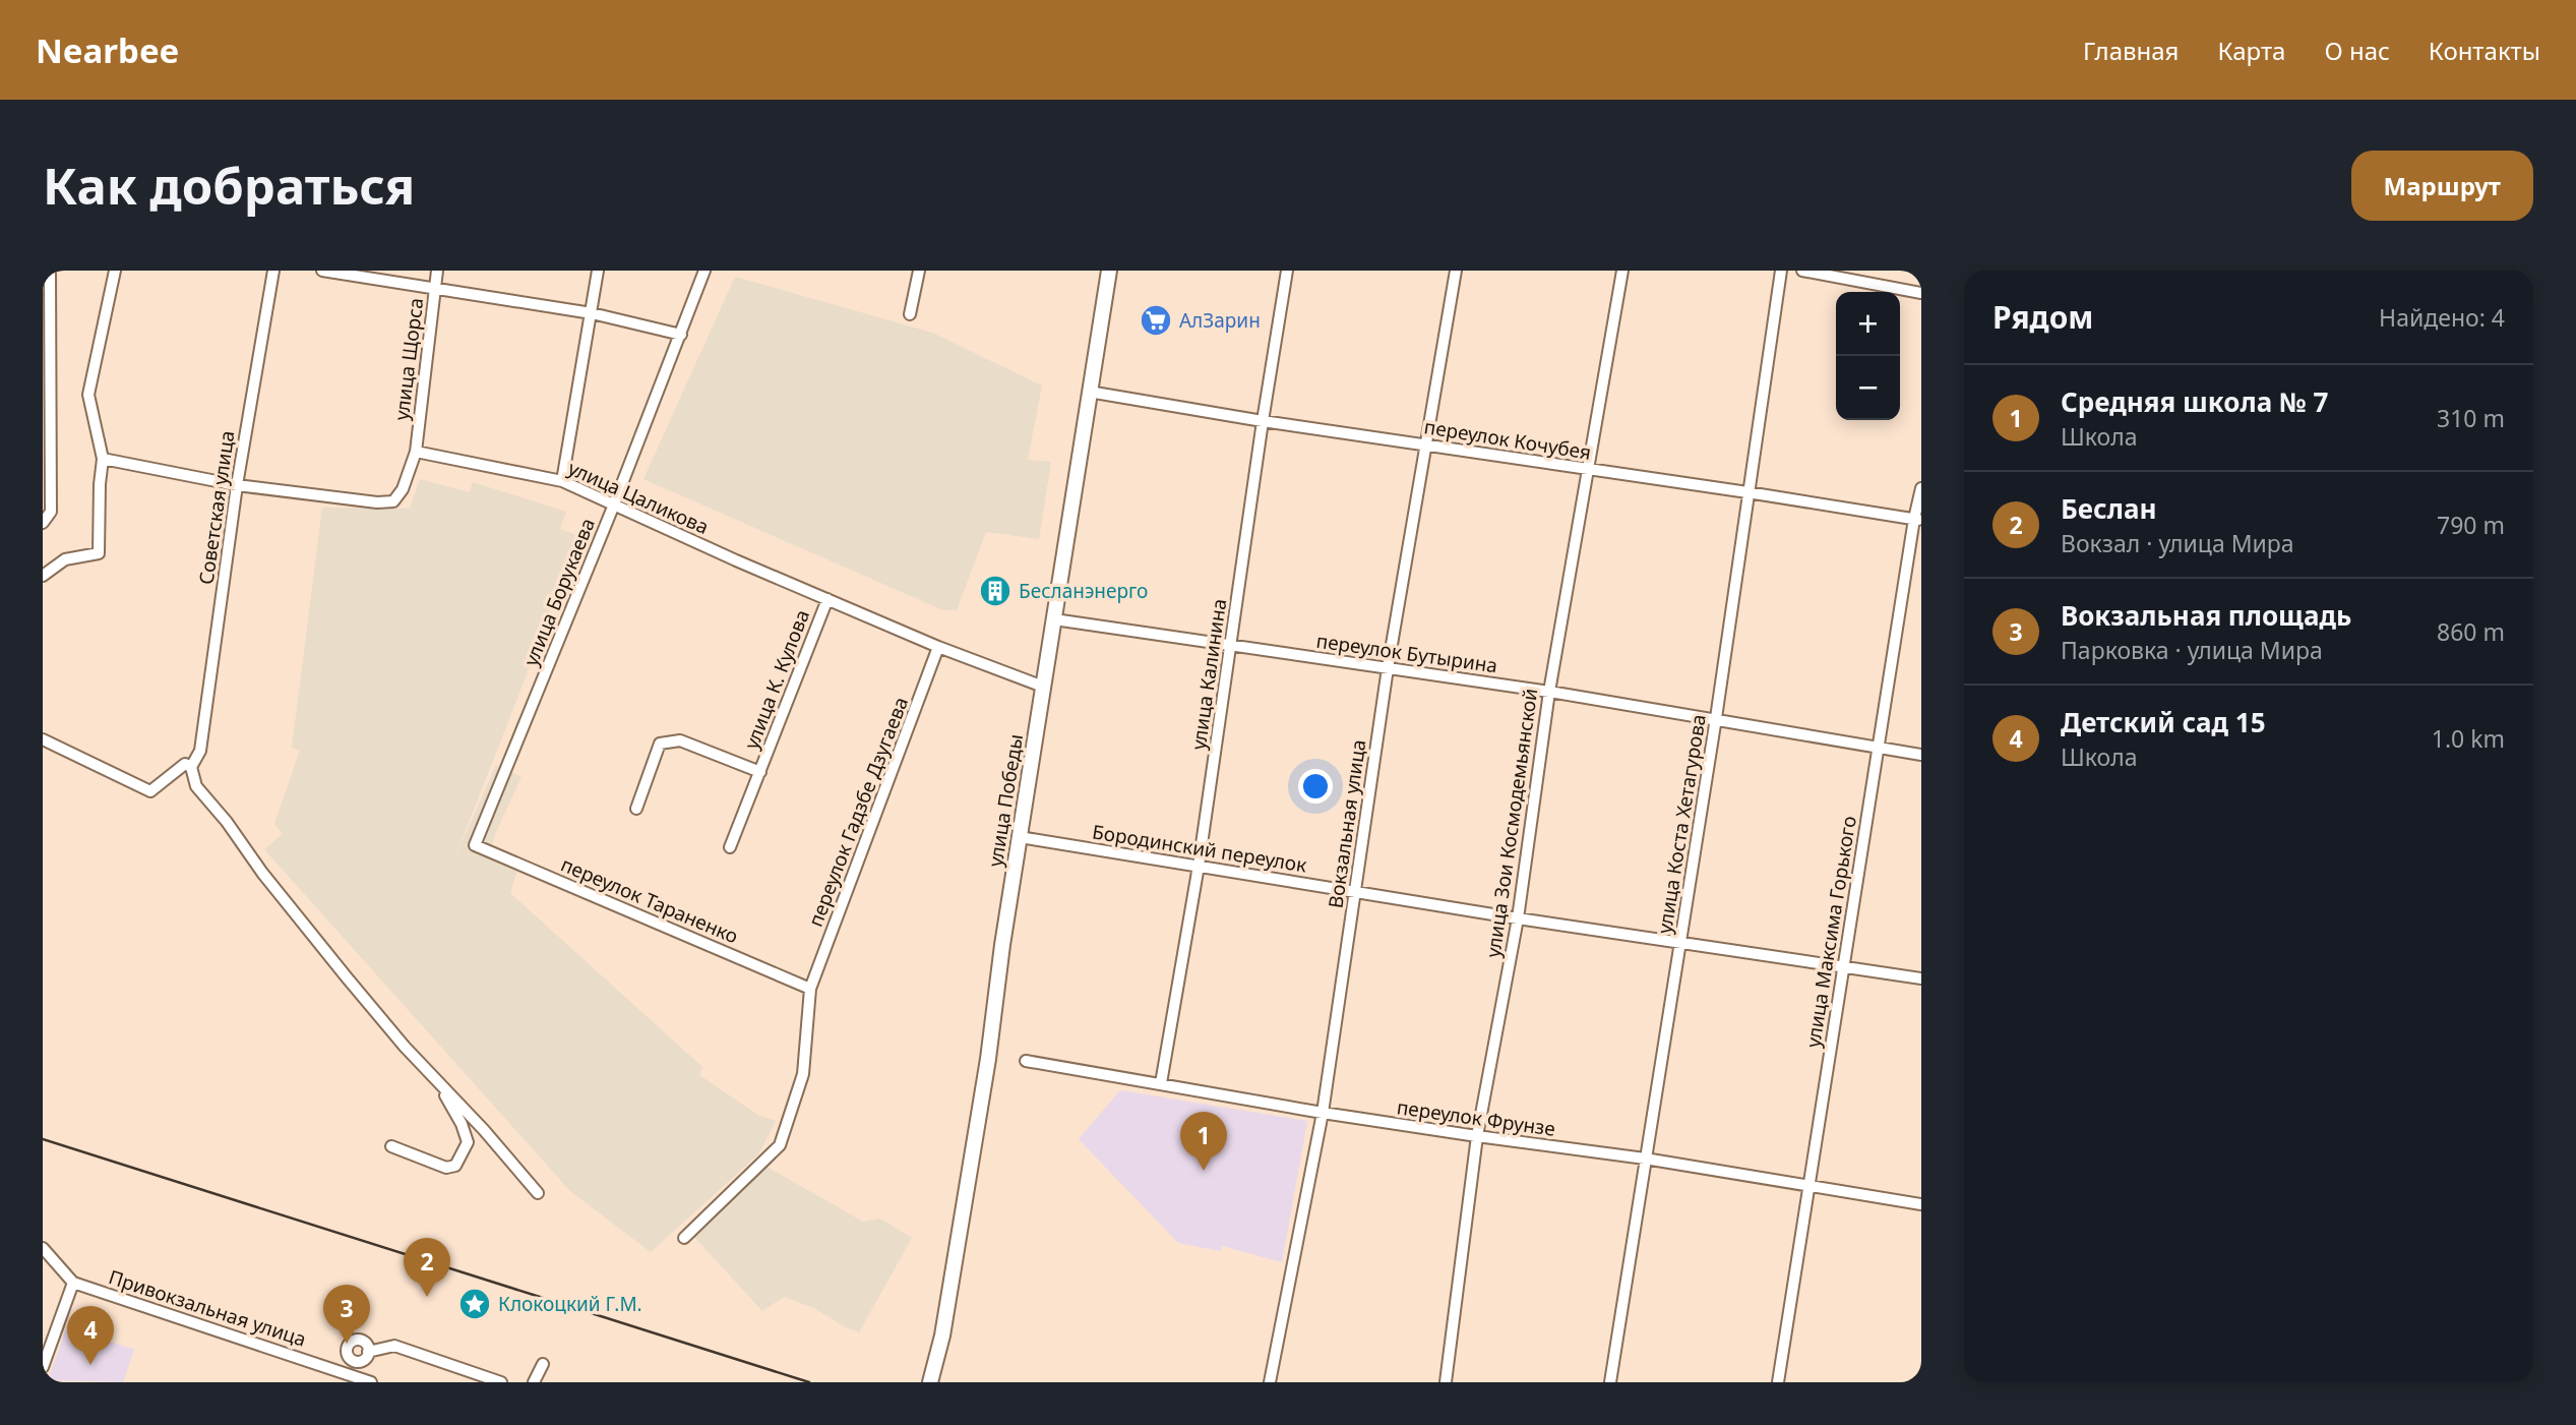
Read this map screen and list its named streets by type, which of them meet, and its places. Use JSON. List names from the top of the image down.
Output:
{
  "streets": {
    "main road": ["улица Победы"],
    "street": [
      "улица Щорса",
      "переулок Кочубея",
      "улица Цаликова",
      "Советская улица",
      "улица Борукаева",
      "переулок Бутырина",
      "улица Калинина",
      "улица К. Кулова",
      "переулок Гадзбе Дзугаева",
      "улица Зои Космодемьянской",
      "Вокзальная улица",
      "улица Коста Хетагурова",
      "Бородинский переулок",
      "переулок Тараненко",
      "улица Максима Горького",
      "переулок Фрунзе",
      "Привокзальная улица"
    ]
  },
  "crossings": [
    ["улица Щорса", "улица Цаликова"],
    ["переулок Кочубея", "улица Калинина"],
    ["переулок Кочубея", "улица Победы"],
    ["переулок Кочубея", "улица Зои Космодемьянской"],
    ["переулок Кочубея", "Вокзальная улица"],
    ["переулок Кочубея", "улица Коста Хетагурова"],
    ["переулок Кочубея", "улица Максима Горького"],
    ["улица Цаликова", "улица Борукаева"],
    ["улица Цаликова", "улица К. Кулова"],
    ["улица Цаликова", "улица Победы"],
    ["улица Цаликова", "переулок Гадзбе Дзугаева"],
    ["улица Борукаева", "переулок Тараненко"],
    ["переулок Бутырина", "улица Калинина"],
    ["переулок Бутырина", "улица Победы"],
    ["переулок Бутырина", "улица Зои Космодемьянской"],
    ["переулок Бутырина", "Вокзальная улица"],
    ["переулок Бутырина", "улица Коста Хетагурова"],
    ["переулок Бутырина", "улица Максима Горького"],
    ["улица Калинина", "Бородинский переулок"],
    ["улица Калинина", "переулок Фрунзе"],
    ["улица Победы", "Бородинский переулок"],
    ["переулок Гадзбе Дзугаева", "переулок Тараненко"],
    ["улица Зои Космодемьянской", "Бородинский переулок"],
    ["улица Зои Космодемьянской", "переулок Фрунзе"],
    ["Вокзальная улица", "Бородинский переулок"],
    ["Вокзальная улица", "переулок Фрунзе"],
    ["улица Коста Хетагурова", "Бородинский переулок"],
    ["улица Коста Хетагурова", "переулок Фрунзе"],
    ["Бородинский переулок", "улица Максима Горького"],
    ["улица Максима Горького", "переулок Фрунзе"]
  ],
  "places": {
    "supermarket": ["АлЗарин"],
    "building": ["Бесланэнерго"],
    "place": ["Клокоцкий Г.М."]
  },
  "page": {
    "header": "Nearbee",
    "nav": [
      "Главная",
      "Карта",
      "О нас",
      "Контакты"
    ],
    "buttons": "Маршрут",
    "title": "Как добраться",
    "heading": ["Рядом", "Найдено: 4"],
    "map_buttons": ["+", "−"],
    "list": [
      {
        "mark": "1",
        "name": "Средняя школа № 7",
        "note": "Школа",
        "value": "310 m"
      },
      {
        "mark": "2",
        "name": "Беслан",
        "note": "Вокзал · улица Мира",
        "value": "790 m"
      },
      {
        "mark": "3",
        "name": "Вокзальная площадь",
        "note": "Парковка · улица Мира",
        "value": "860 m"
      },
      {
        "mark": "4",
        "name": "Детский сад 15",
        "note": "Школа",
        "value": "1.0 km"
      }
    ],
    "pins": [
      "1",
      "2",
      "3",
      "4"
    ]
  }
}
